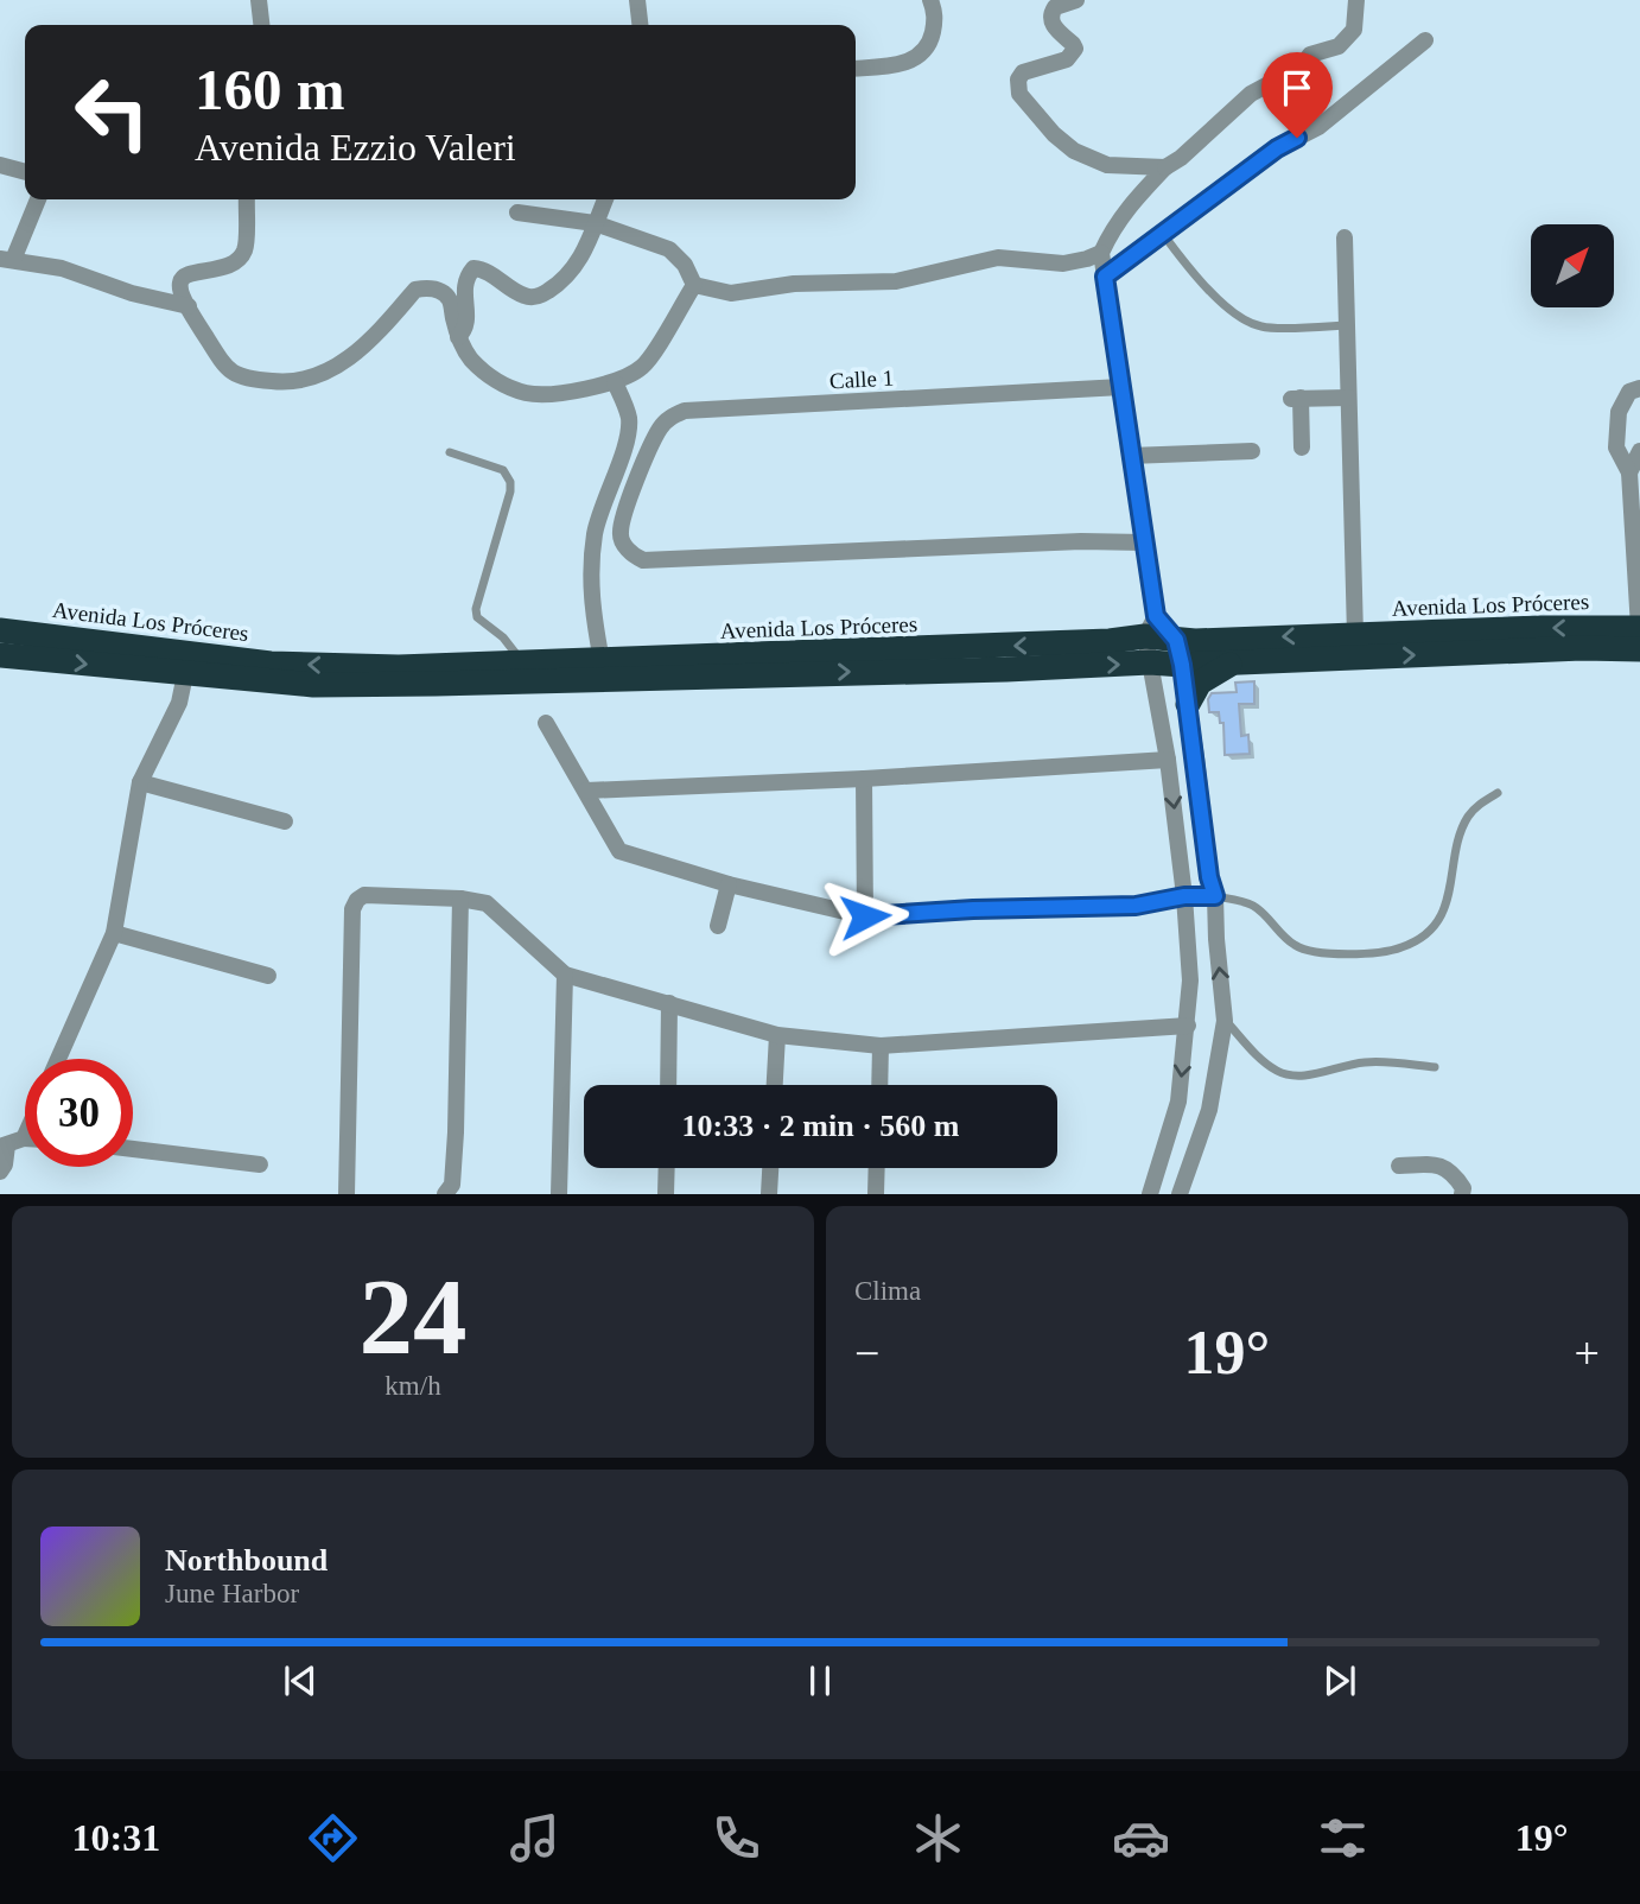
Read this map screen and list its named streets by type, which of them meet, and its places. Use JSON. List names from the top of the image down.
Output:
{
  "streets": {
    "highway": ["Avenida Los Próceres"],
    "street": ["Calle 1"]
  },
  "north": "top right",
  "page": {
    "turn": ["160 m", "Avenida Ezzio Valeri"],
    "limit": "30",
    "trip": "10:33 · 2 min · 560 m",
    "tile": [
      ["24", "km/h"],
      "Clima"
    ],
    "heat": ["−", "19°", "+"],
    "song": ["Northbound", "June Harbor"],
    "tabs": ["10:31", "19°"]
  }
}
